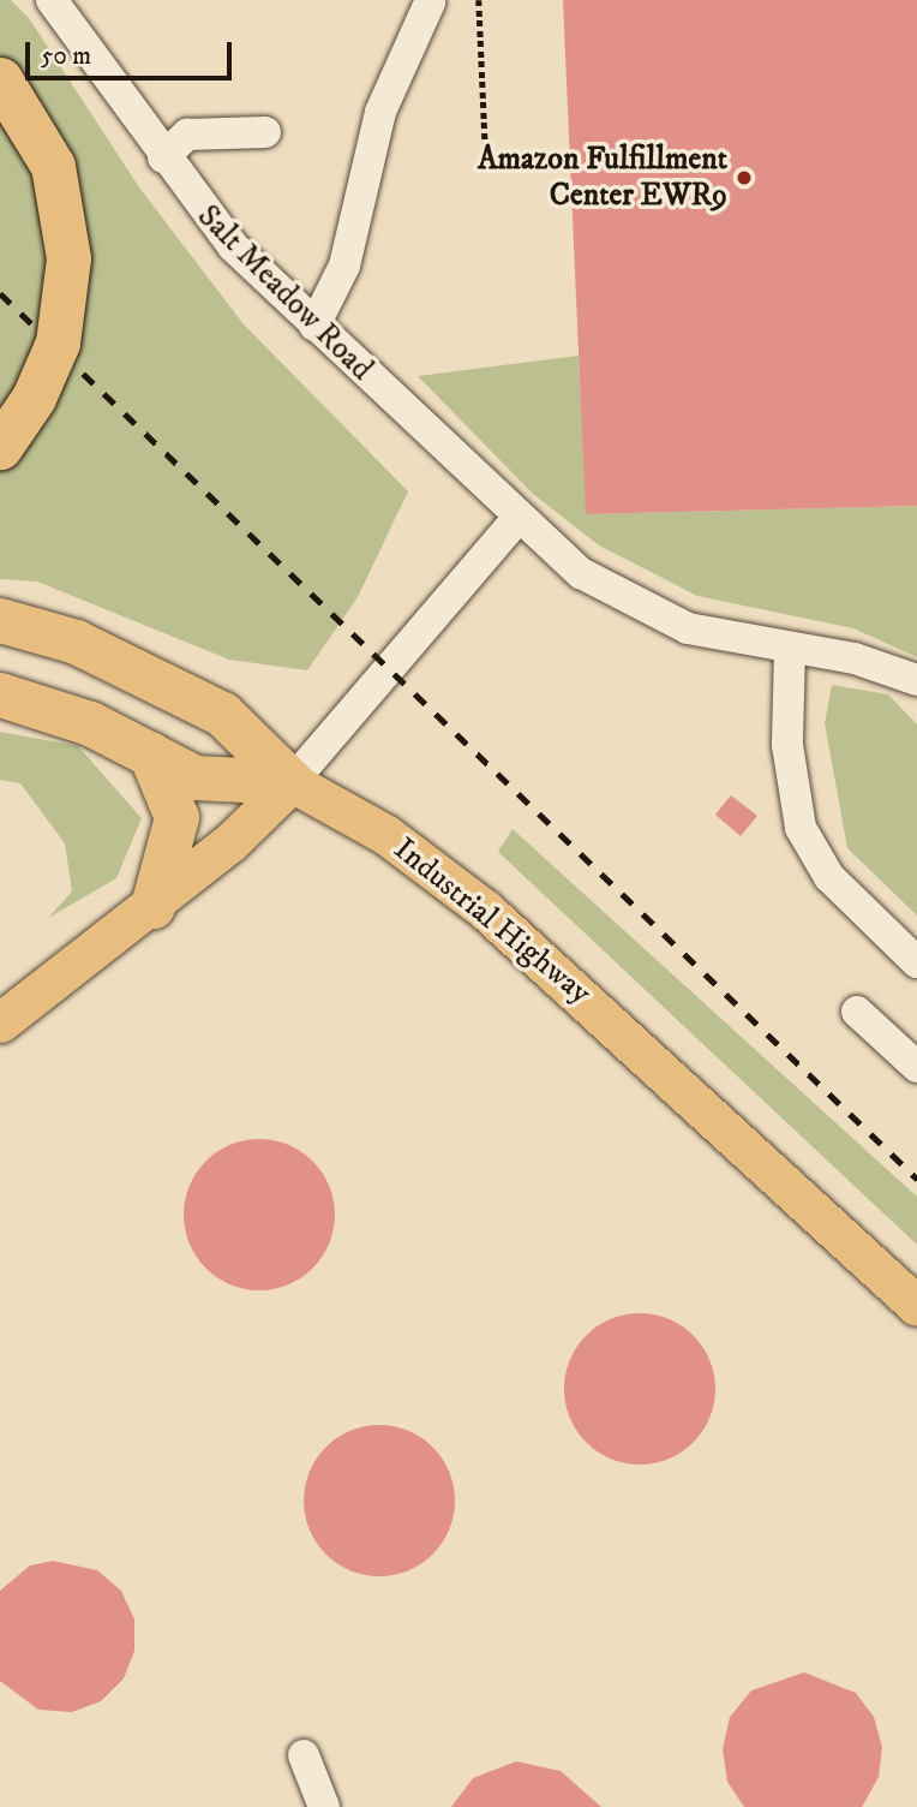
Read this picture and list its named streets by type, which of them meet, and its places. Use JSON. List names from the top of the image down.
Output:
{
  "streets": {
    "main road": ["Industrial Highway"],
    "street": ["Salt Meadow Road"]
  },
  "places": ["Amazon Fulfillment Center EWR9"],
  "scale_bar": "50 m"
}
